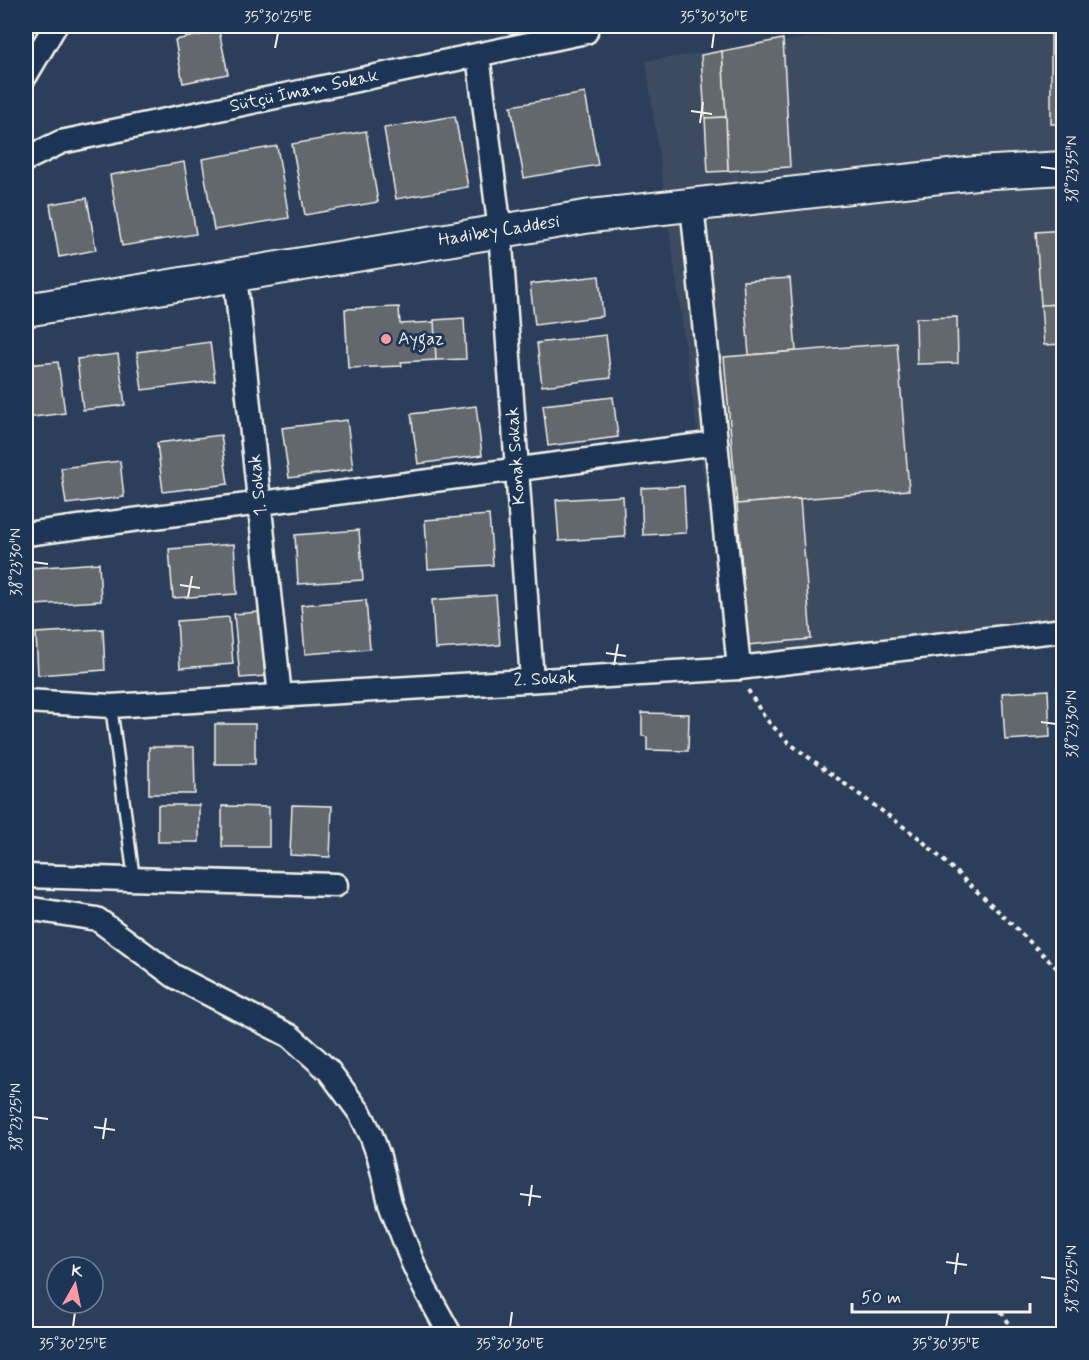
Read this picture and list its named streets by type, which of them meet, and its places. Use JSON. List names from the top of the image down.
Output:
{
  "streets": {
    "main road": ["Hadibey Caddesi"],
    "street": [
      "Sütçü İmam Sokak",
      "Konak Sokak",
      "1. Sokak",
      "2. Sokak"
    ]
  },
  "crossings": [
    ["Sütçü İmam Sokak", "Konak Sokak"],
    ["Hadibey Caddesi", "Konak Sokak"],
    ["Hadibey Caddesi", "1. Sokak"],
    ["Konak Sokak", "2. Sokak"],
    ["1. Sokak", "2. Sokak"]
  ],
  "places": ["Aygaz"],
  "scale_bar": "50 m",
  "north": "top",
  "coordinates": [
    "35°30'25\"E",
    "35°30'30\"E",
    "38°23'35\"N",
    "38°23'30\"N",
    "38°23'25\"N",
    "35°30'35\"E"
  ]
}
